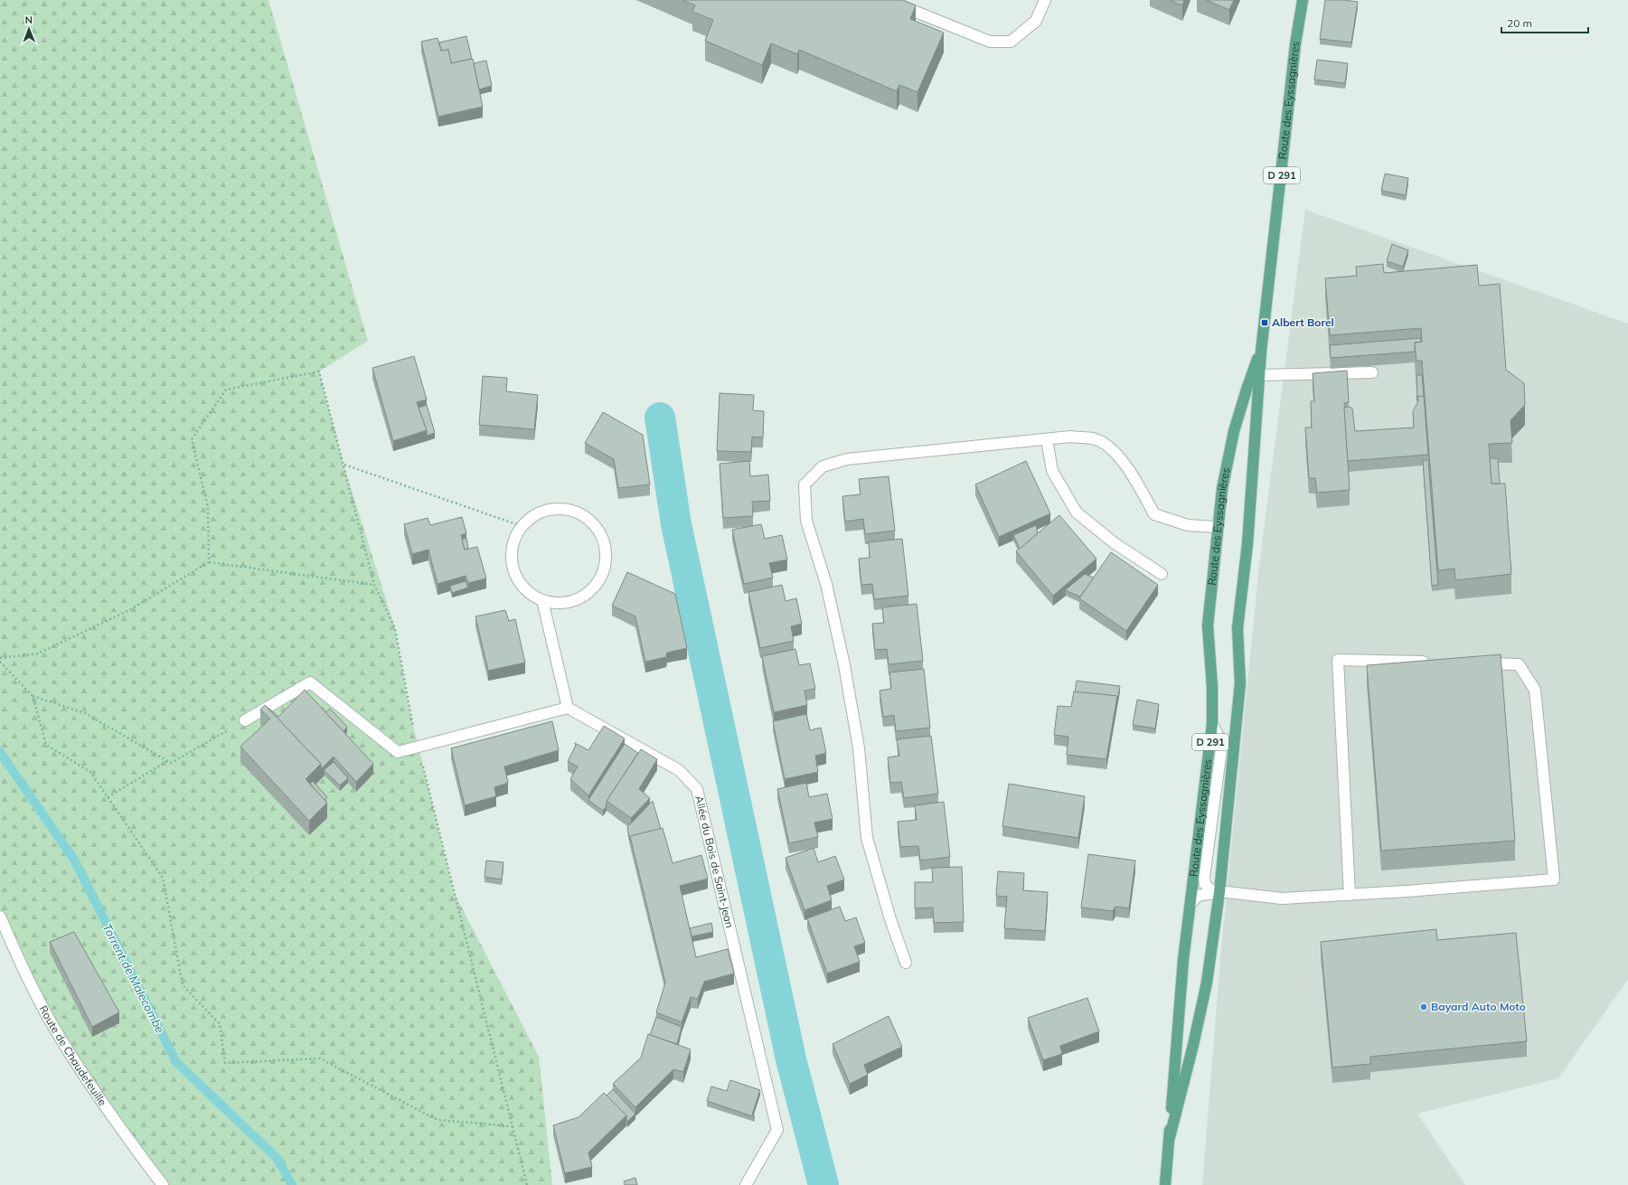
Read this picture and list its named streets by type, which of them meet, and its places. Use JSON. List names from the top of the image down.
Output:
{
  "streets": {
    "main road": ["Route des Eyssagnières", "D 291"],
    "street": ["Allée du Bois de Saint-Jean", "Route de Chaudefeuille"]
  },
  "water": ["Torrent de Malecombe"],
  "places": {
    "transit": ["Albert Borel"],
    "other": ["Bayard Auto Moto"]
  },
  "scale_bar": "20 m",
  "north": "top"
}
